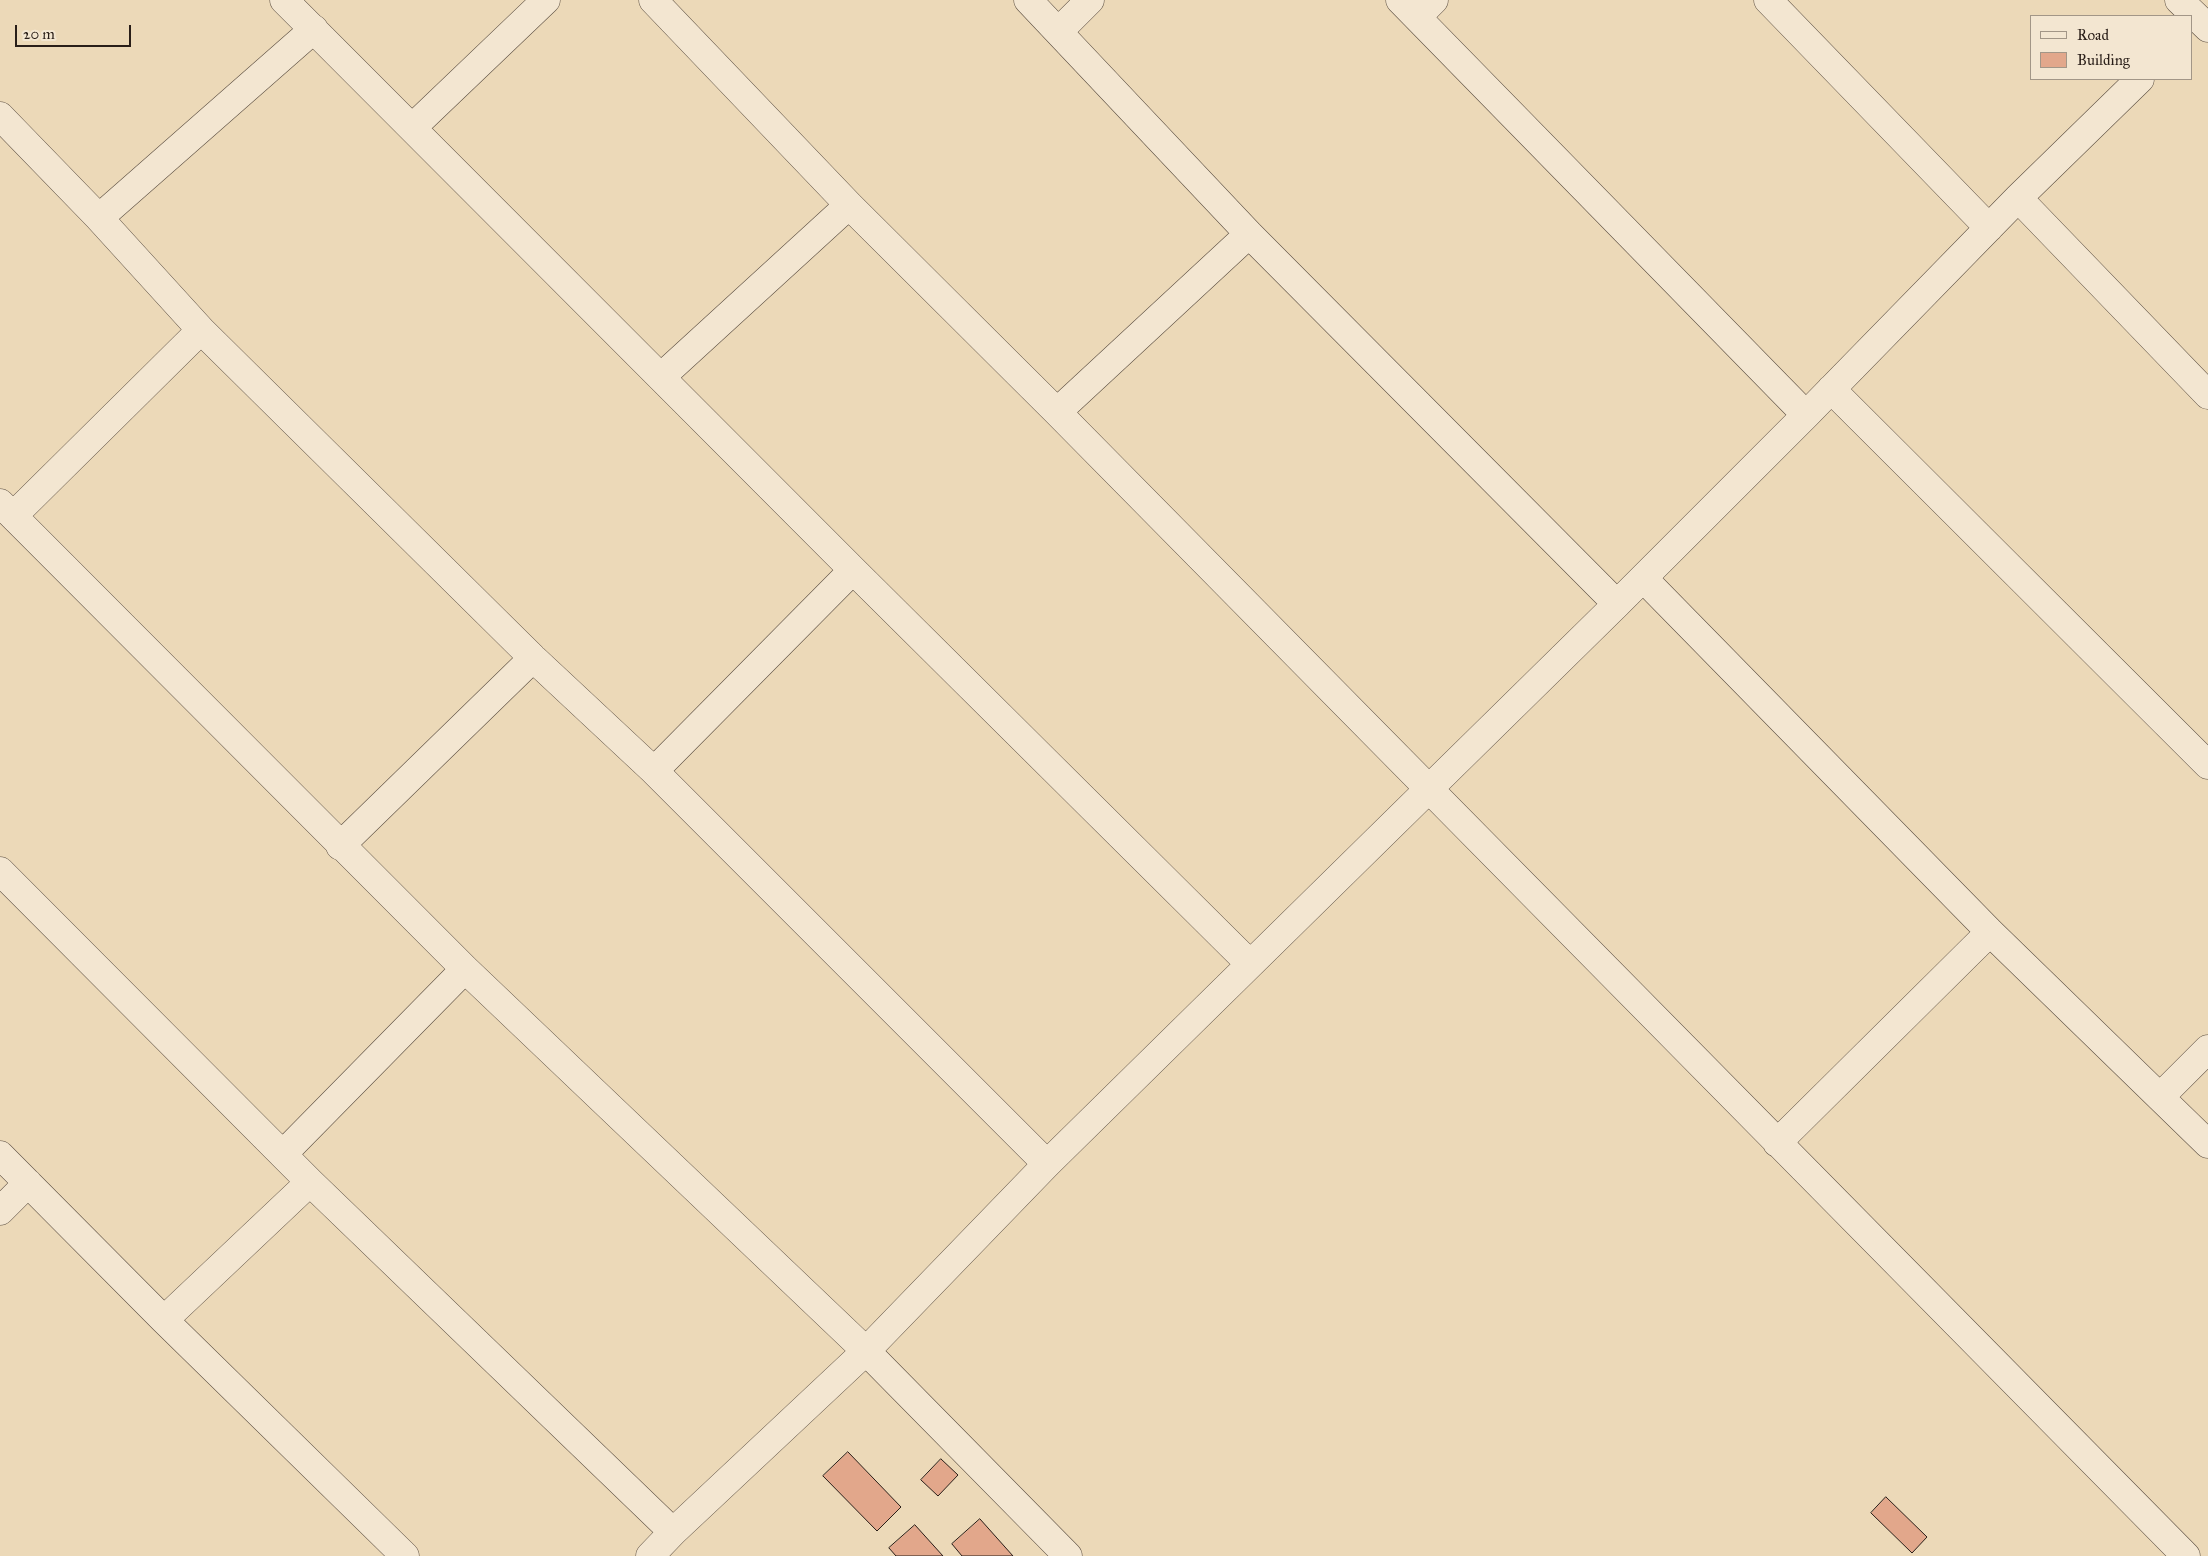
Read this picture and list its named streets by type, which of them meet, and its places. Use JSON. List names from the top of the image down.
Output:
{
  "legend": ["Road", "Building"],
  "scale_bar": "20 m"
}
